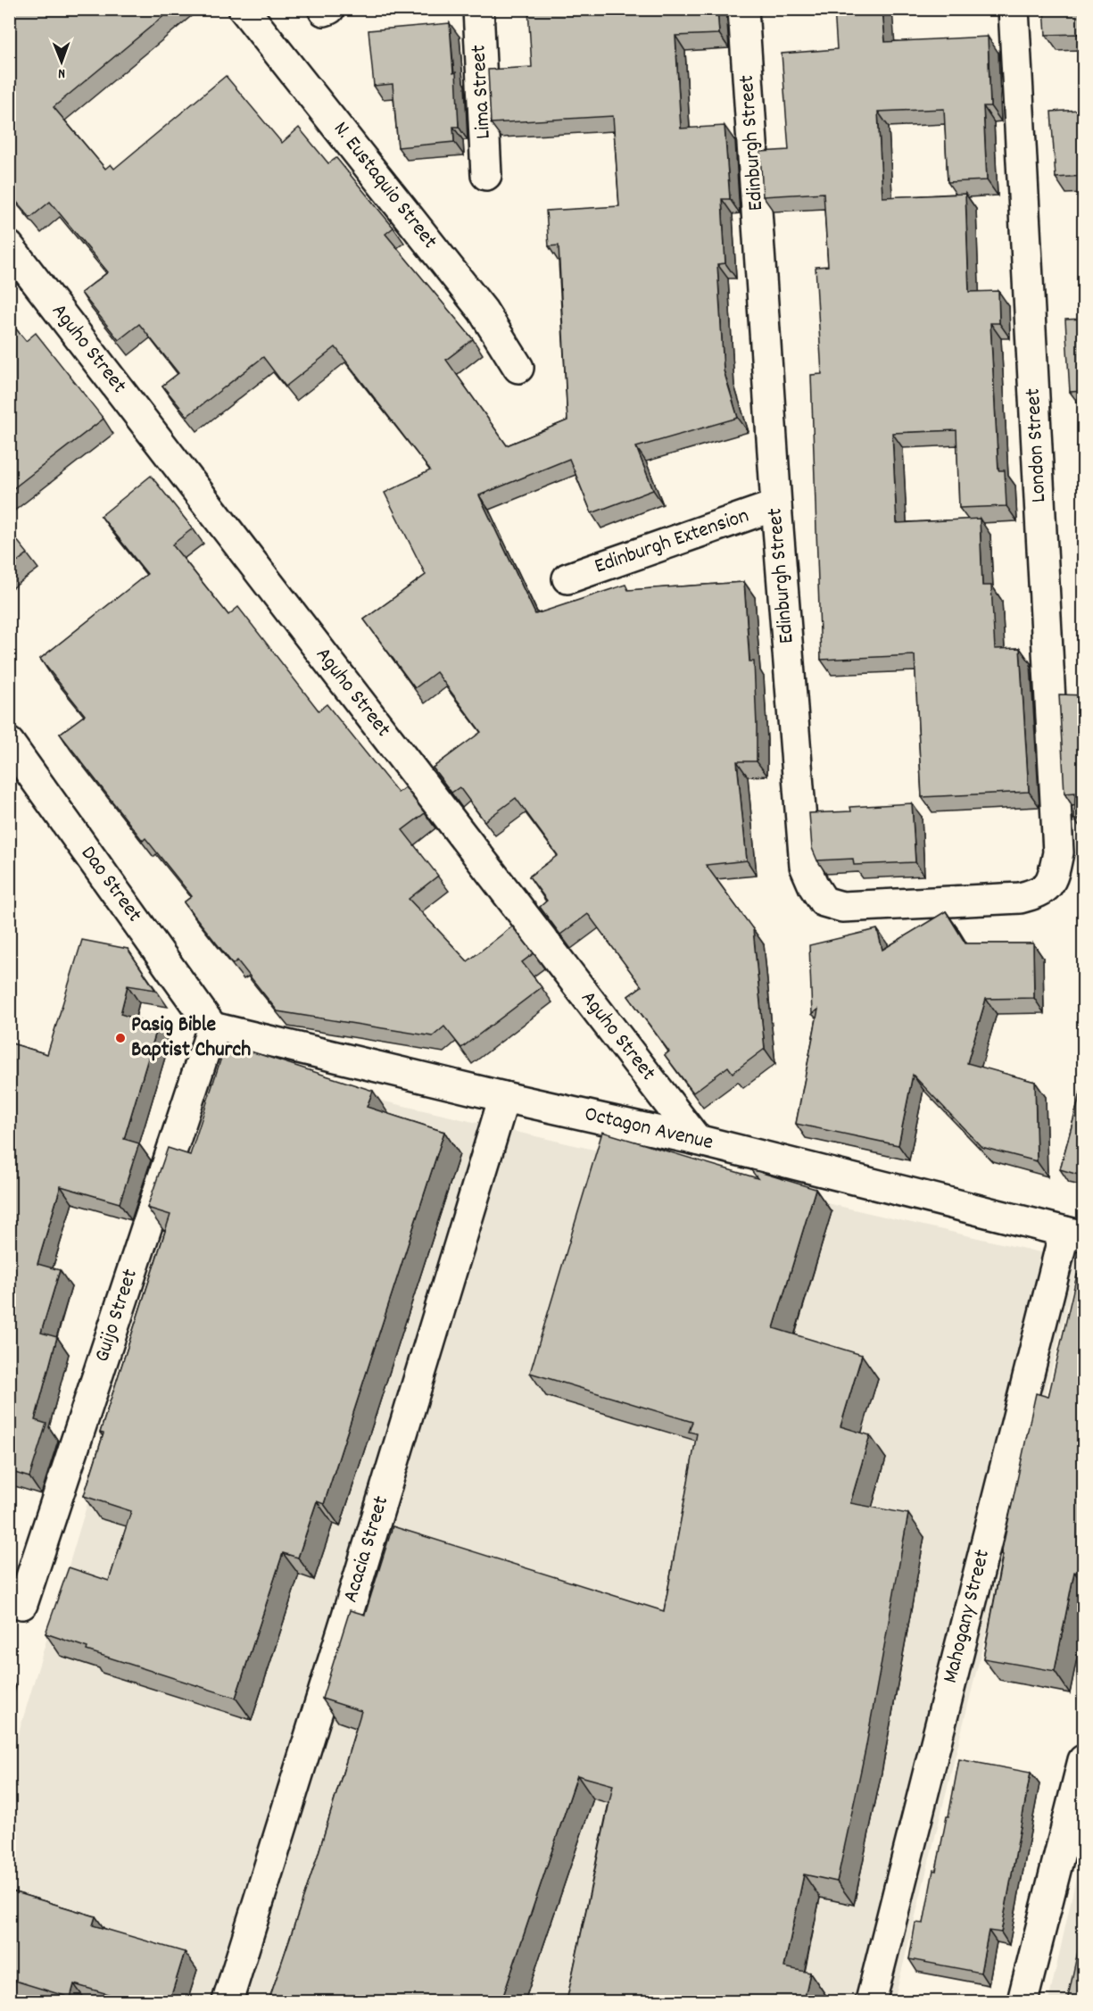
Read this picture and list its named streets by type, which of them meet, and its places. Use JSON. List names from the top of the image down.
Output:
{
  "streets": {
    "street": [
      "Lima Street",
      "Edinburgh Street",
      "N. Eustaquio Street",
      "Aguho Street",
      "London Street",
      "Edinburgh Extension",
      "Dao Street",
      "Octagon Avenue",
      "Guijo Street",
      "Acacia Street",
      "Mahogany Street"
    ]
  },
  "crossings": [
    ["Edinburgh Street", "London Street"],
    ["Edinburgh Street", "Edinburgh Extension"],
    ["Aguho Street", "Octagon Avenue"],
    ["Dao Street", "Octagon Avenue"],
    ["Dao Street", "Guijo Street"],
    ["Octagon Avenue", "Guijo Street"],
    ["Octagon Avenue", "Acacia Street"],
    ["Octagon Avenue", "Mahogany Street"]
  ],
  "places": ["Pasig Bible Baptist Church"],
  "north": "bottom"
}
